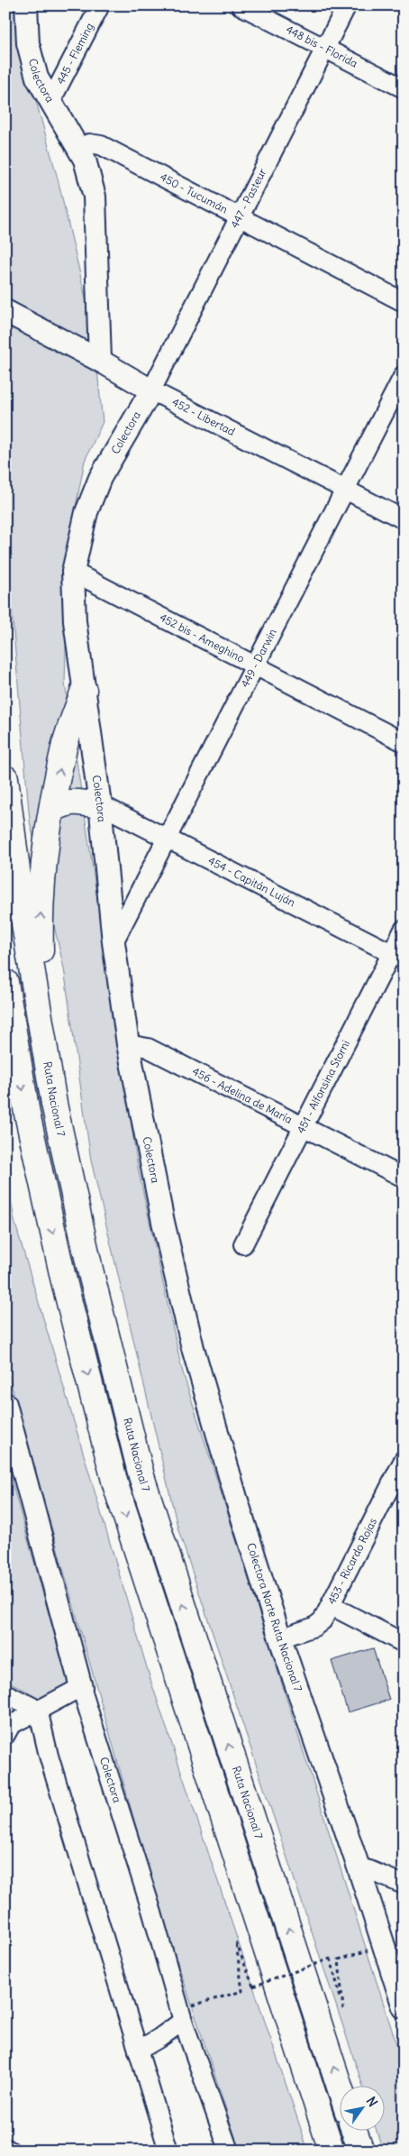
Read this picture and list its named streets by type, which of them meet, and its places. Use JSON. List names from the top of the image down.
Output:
{
  "streets": {
    "highway": ["Ruta Nacional 7"],
    "street": [
      "448 bis - Florida",
      "445 - Fleming",
      "Colectora",
      "450 - Tucumán",
      "447 - Pasteur",
      "452 - Libertad",
      "452 bis - Ameghino",
      "449 - Darwin",
      "454 - Capitán Luján",
      "451 - Alfonsina Storni",
      "456 - Adelina de María",
      "453 - Ricardo Rojas",
      "Colectora Norte Ruta Nacional 7"
    ]
  },
  "crossings": [
    ["448 bis - Florida", "447 - Pasteur"],
    ["445 - Fleming", "Colectora"],
    ["Colectora", "450 - Tucumán"],
    ["Colectora", "447 - Pasteur"],
    ["Colectora", "452 - Libertad"],
    ["Colectora", "452 bis - Ameghino"],
    ["Colectora", "449 - Darwin"],
    ["Colectora", "454 - Capitán Luján"],
    ["Colectora", "456 - Adelina de María"],
    ["Colectora", "Colectora Norte Ruta Nacional 7"],
    ["450 - Tucumán", "447 - Pasteur"],
    ["447 - Pasteur", "452 - Libertad"],
    ["452 - Libertad", "449 - Darwin"],
    ["452 bis - Ameghino", "449 - Darwin"],
    ["449 - Darwin", "454 - Capitán Luján"],
    ["454 - Capitán Luján", "451 - Alfonsina Storni"],
    ["451 - Alfonsina Storni", "456 - Adelina de María"],
    ["453 - Ricardo Rojas", "Colectora Norte Ruta Nacional 7"]
  ],
  "north": "top right"
}
